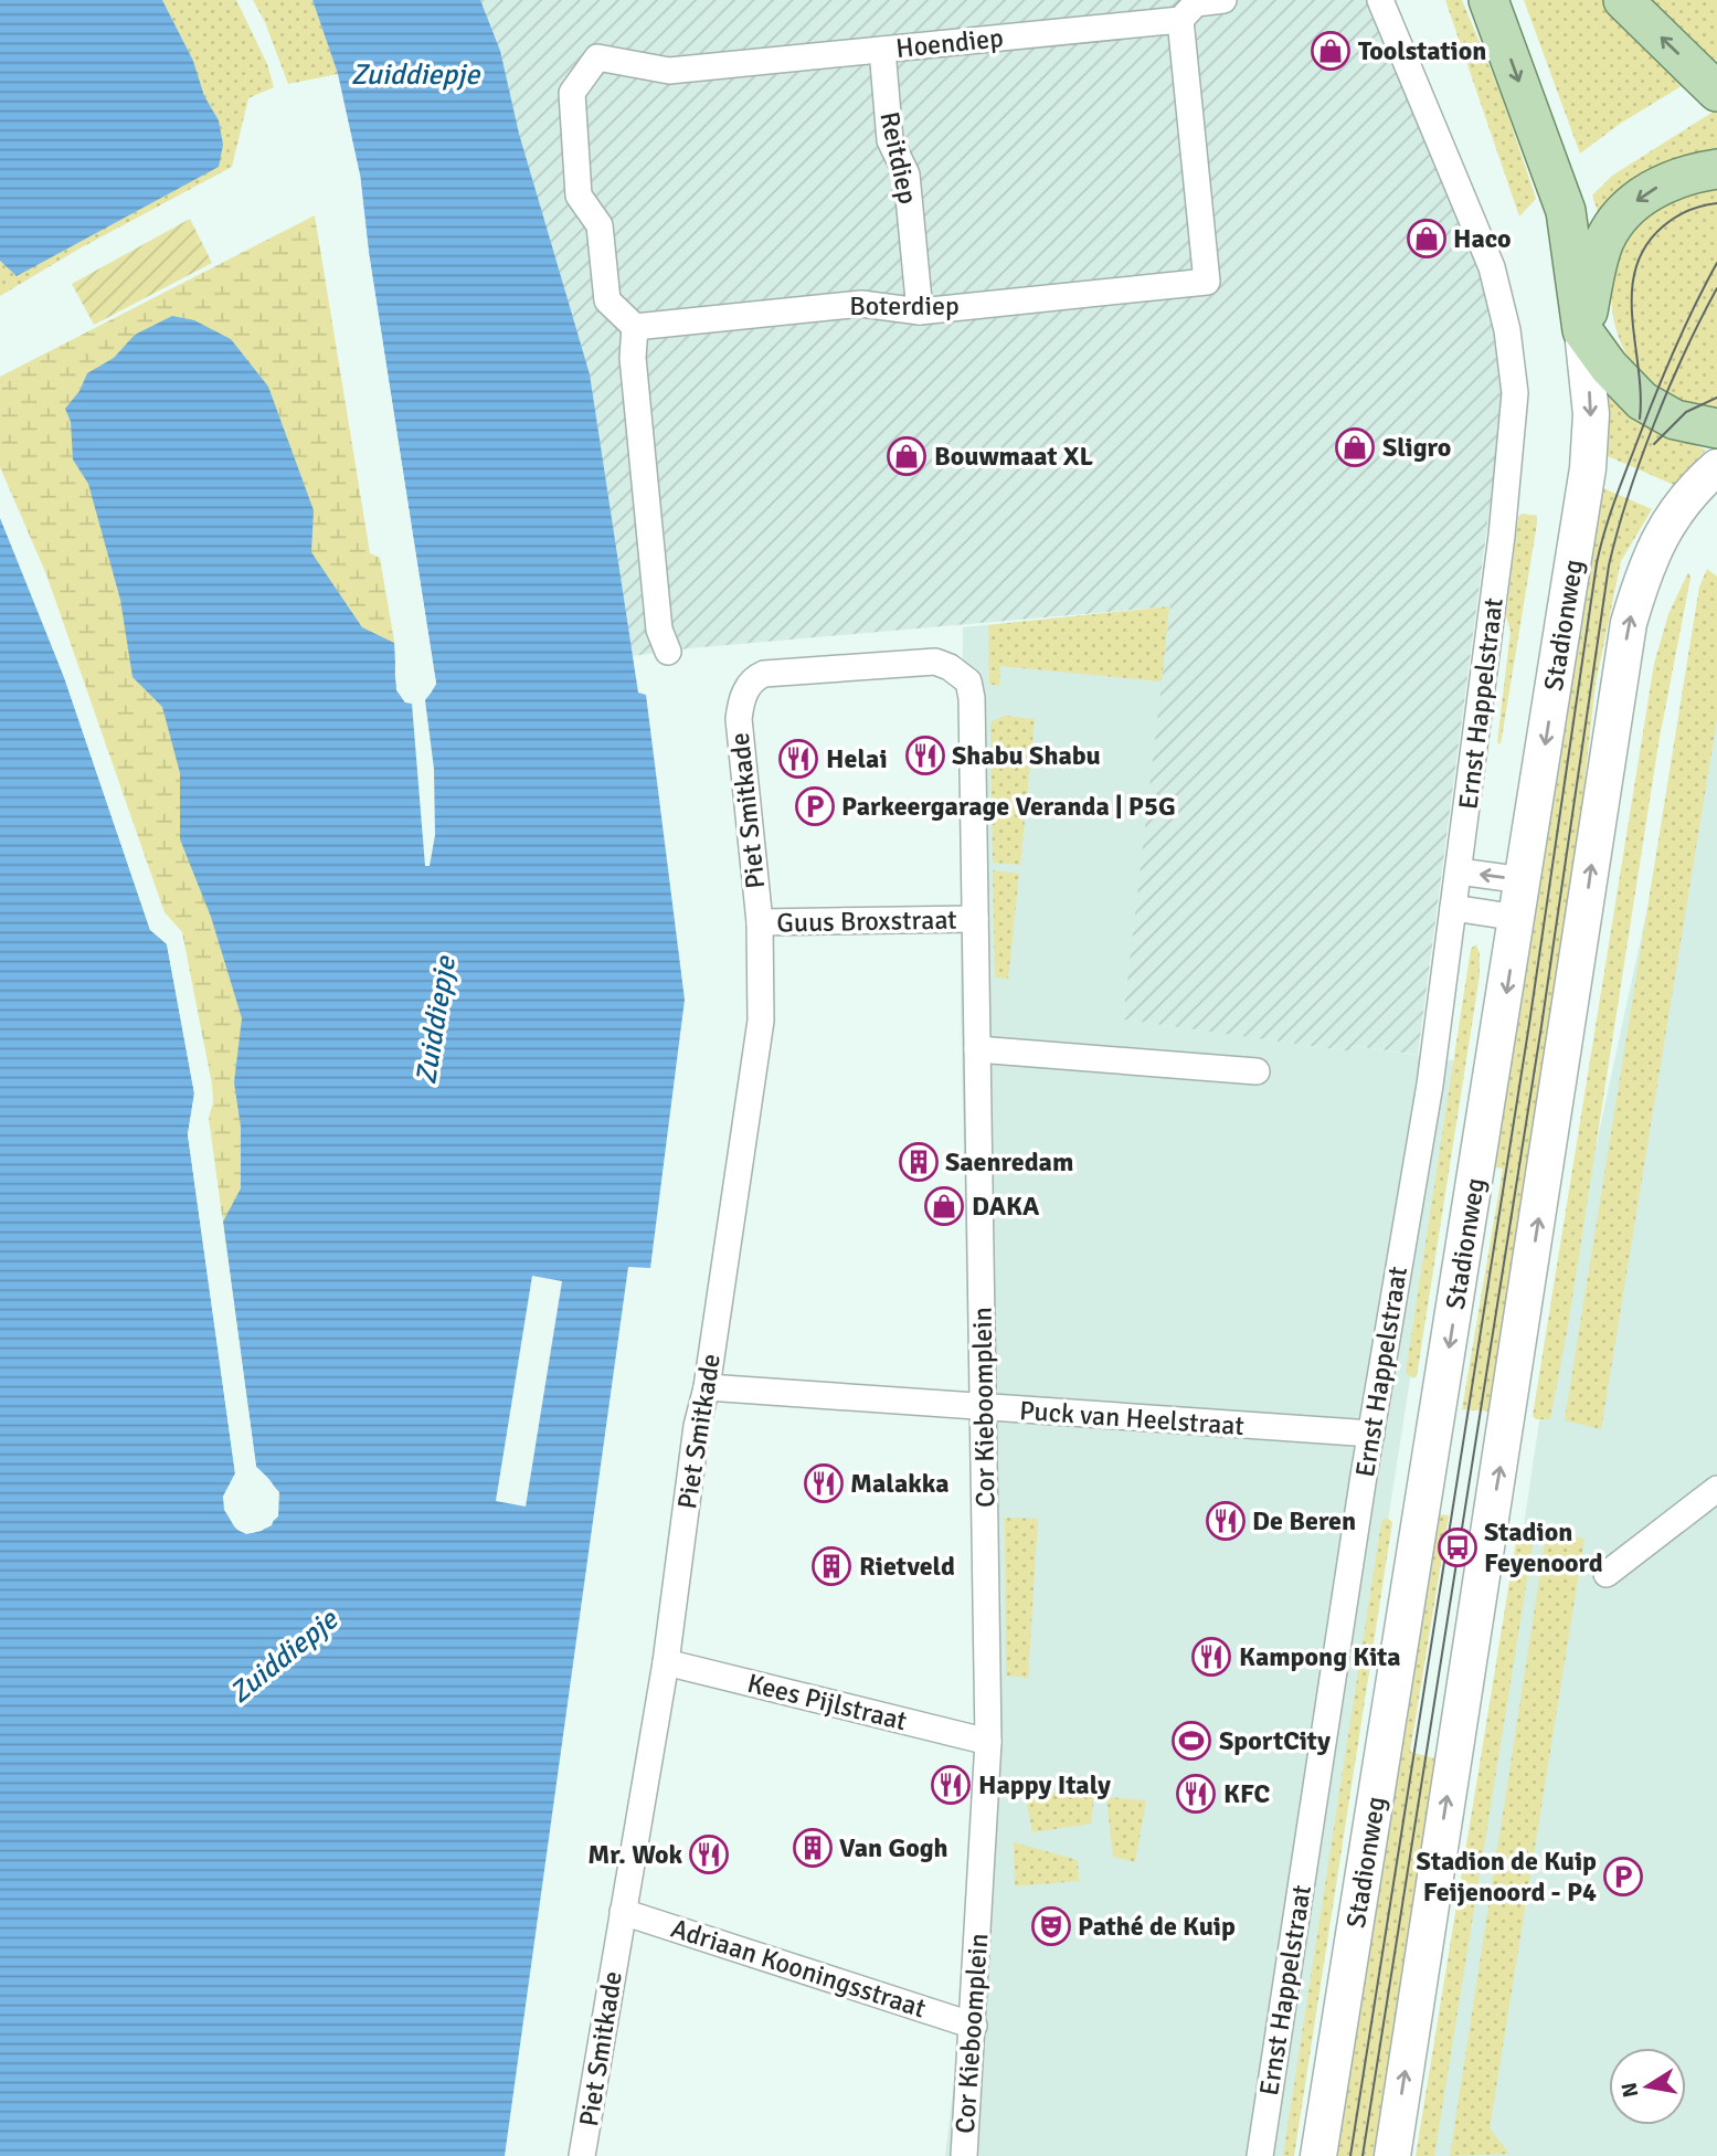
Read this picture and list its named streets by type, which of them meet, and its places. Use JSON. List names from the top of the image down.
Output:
{
  "streets": {
    "main road": ["Stadionweg"],
    "street": [
      "Hoendiep",
      "Reitdiep",
      "Boterdiep",
      "Ernst Happelstraat",
      "Piet Smitkade",
      "Guus Broxstraat",
      "Cor Kieboomplein",
      "Puck van Heelstraat",
      "Kees Pijlstraat",
      "Adriaan Kooningsstraat"
    ]
  },
  "crossings": [
    ["Hoendiep", "Reitdiep"],
    ["Hoendiep", "Boterdiep"],
    ["Reitdiep", "Boterdiep"],
    ["Ernst Happelstraat", "Puck van Heelstraat"],
    ["Piet Smitkade", "Guus Broxstraat"],
    ["Piet Smitkade", "Cor Kieboomplein"],
    ["Piet Smitkade", "Puck van Heelstraat"],
    ["Piet Smitkade", "Kees Pijlstraat"],
    ["Piet Smitkade", "Adriaan Kooningsstraat"],
    ["Guus Broxstraat", "Cor Kieboomplein"],
    ["Cor Kieboomplein", "Puck van Heelstraat"],
    ["Cor Kieboomplein", "Kees Pijlstraat"],
    ["Cor Kieboomplein", "Adriaan Kooningsstraat"]
  ],
  "water": ["Zuiddiepje"],
  "places": {
    "shop": [
      "Toolstation",
      "Haco",
      "Sligro",
      "Bouwmaat XL",
      "DAKA"
    ],
    "restaurant": [
      "Shabu Shabu",
      "Helai",
      "Malakka",
      "De Beren",
      "Kampong Kita",
      "Happy Italy",
      "KFC",
      "Mr. Wok"
    ],
    "parking": ["Parkeergarage Veranda | P5G", "Stadion de Kuip Feijenoord - P4"],
    "building": ["Saenredam", "Rietveld", "Van Gogh"],
    "bus stop": ["Stadion Feyenoord"],
    "sports": ["SportCity"],
    "theatre": ["Pathé de Kuip"]
  },
  "north": "left"
}
